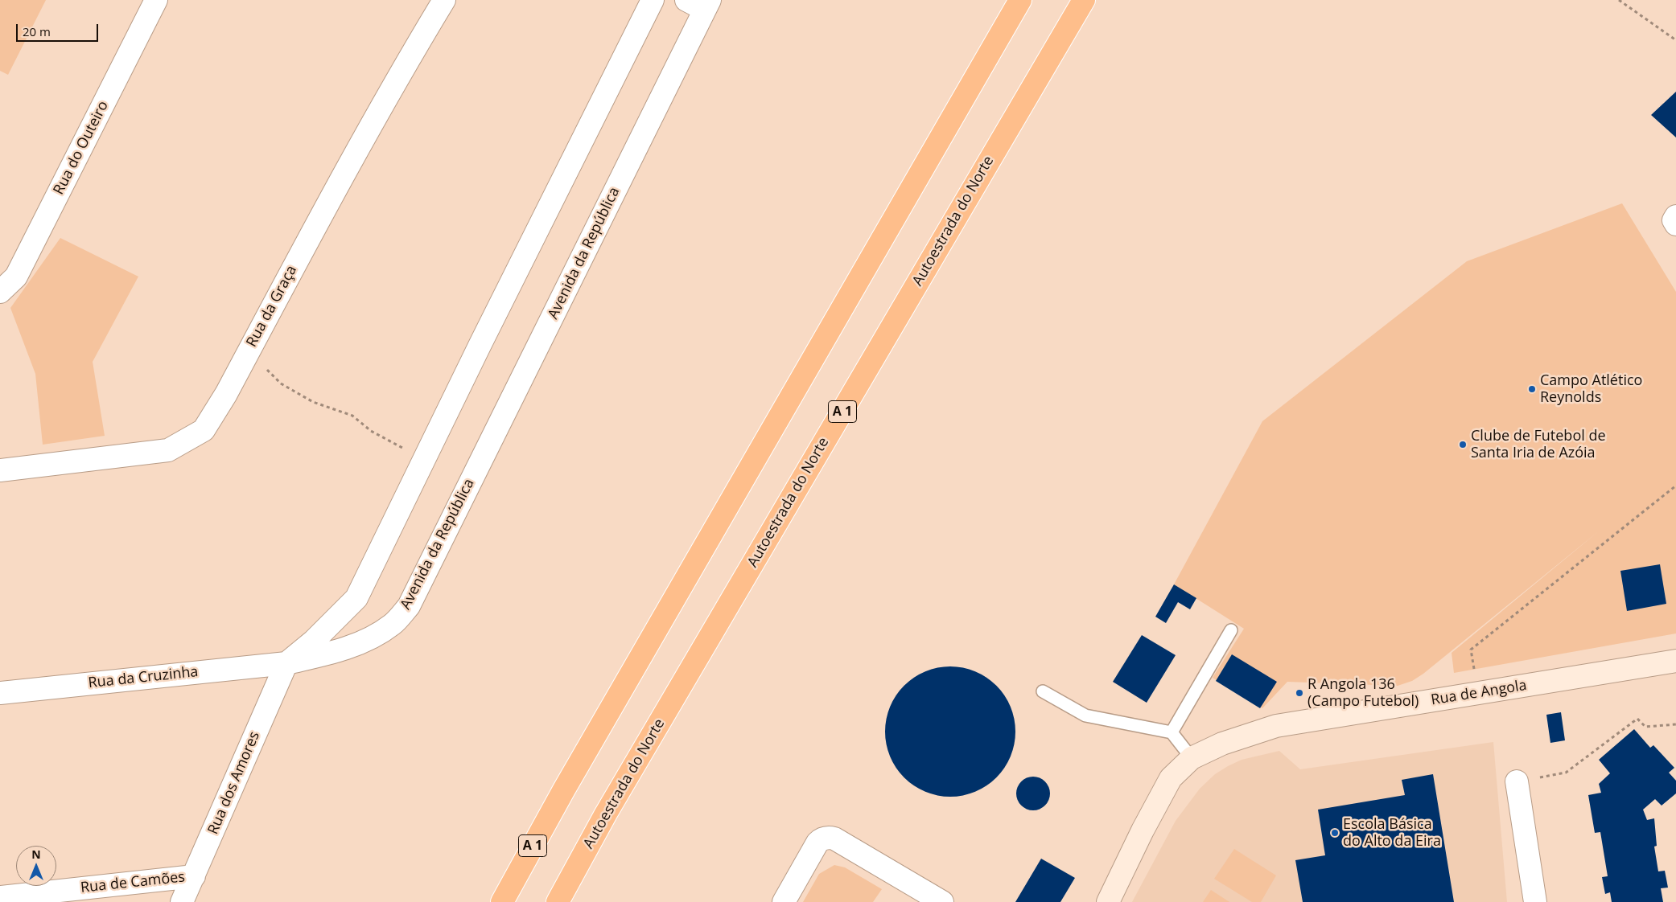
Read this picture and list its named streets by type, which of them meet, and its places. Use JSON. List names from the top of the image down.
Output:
{
  "streets": {
    "highway": ["Autoestrada do Norte", "A 1"],
    "street": [
      "Rua do Outeiro",
      "Avenida da República",
      "Rua da Graça",
      "Rua da Cruzinha",
      "Rua de Angola",
      "Rua dos Amores",
      "Rua de Camões"
    ]
  },
  "crossings": [
    ["Avenida da República", "Rua da Cruzinha"],
    ["Avenida da República", "Rua dos Amores"],
    ["Rua da Cruzinha", "Rua dos Amores"],
    ["Rua dos Amores", "Rua de Camões"]
  ],
  "places": [
    "Campo Atlético Reynolds",
    "Clube de Futebol de Santa Iria de Azóia",
    "R Angola 136 (Campo Futebol)",
    "Escola Básica do Alto da Eira"
  ],
  "scale_bar": "20 m",
  "north": "top"
}
